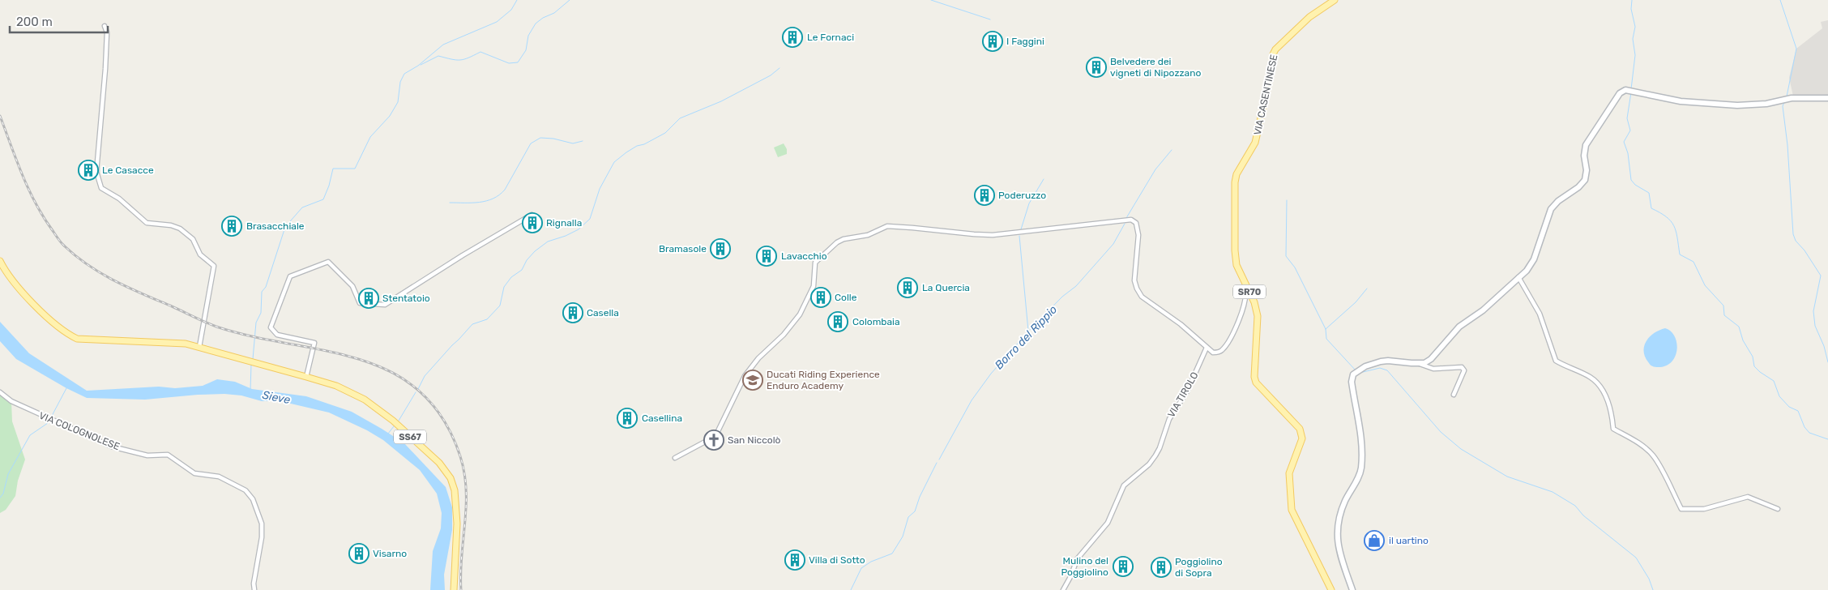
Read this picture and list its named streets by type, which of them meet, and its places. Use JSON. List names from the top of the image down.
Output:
{
  "streets": {
    "main road": ["VIA CASENTINESE", "SR70", "SS67"],
    "street": ["VIA TIROLO", "VIA COLOGNOLESE"]
  },
  "water": ["Borro del Rippio", "Sieve"],
  "places": {
    "building": [
      "Le Fornaci",
      "I Faggini",
      "Belvedere dei vigneti di Nipozzano",
      "Le Casacce",
      "Poderuzzo",
      "Rignalla",
      "Brasacchiale",
      "Bramasole",
      "Lavacchio",
      "La Quercia",
      "Colle",
      "Stentatoio",
      "Casella",
      "Colombaia",
      "Casellina",
      "Visarno",
      "Villa di Sotto",
      "Mulino del Poggiolino",
      "Poggiolino di Sopra"
    ],
    "school or university": ["Ducati Riding Experience Enduro Academy"],
    "church": ["San Niccolò"],
    "shop": ["il uartino"]
  },
  "scale_bar": "200 m"
}
